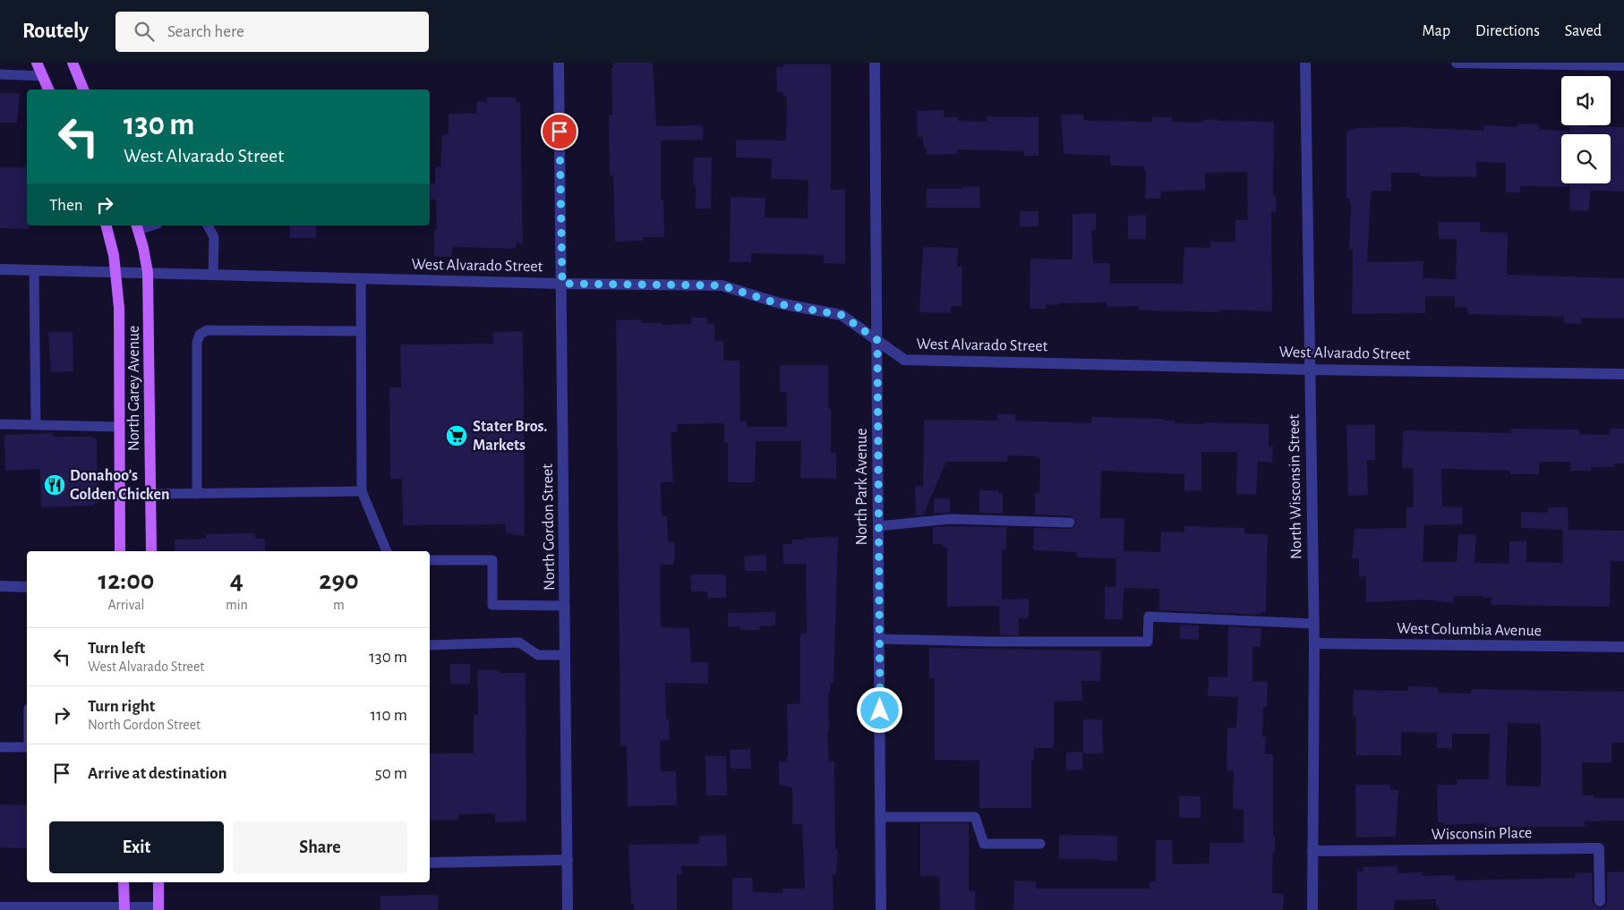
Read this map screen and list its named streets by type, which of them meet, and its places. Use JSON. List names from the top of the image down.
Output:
{
  "streets": {
    "main road": ["North Garey Avenue"],
    "street": [
      "West Alvarado Street",
      "North Park Avenue",
      "North Wisconsin Street",
      "North Gordon Street",
      "West Columbia Avenue",
      "Wisconsin Place"
    ]
  },
  "crossings": [
    ["West Alvarado Street", "North Garey Avenue"],
    ["West Alvarado Street", "North Park Avenue"],
    ["West Alvarado Street", "North Wisconsin Street"],
    ["West Alvarado Street", "North Gordon Street"],
    ["North Wisconsin Street", "West Columbia Avenue"],
    ["North Wisconsin Street", "Wisconsin Place"]
  ],
  "places": {
    "supermarket": ["Stater Bros. Markets"],
    "restaurant": ["Donahoo’s Golden Chicken"]
  },
  "page": {
    "header": "Routely",
    "search": "Search here",
    "nav": ["Map", "Directions", "Saved"],
    "turn": ["130 m", "West Alvarado Street"],
    "then": "Then",
    "eta": [
      "12:00",
      "Arrival",
      "4",
      "min",
      "290",
      "m"
    ],
    "list": [
      {
        "name": "Turn left",
        "note": "West Alvarado Street",
        "value": "130 m"
      },
      {
        "name": "Turn right",
        "note": "North Gordon Street",
        "value": "110 m"
      },
      {
        "name": "Arrive at destination",
        "value": "50 m"
      }
    ],
    "buttons": ["Exit", "Share"]
  }
}
